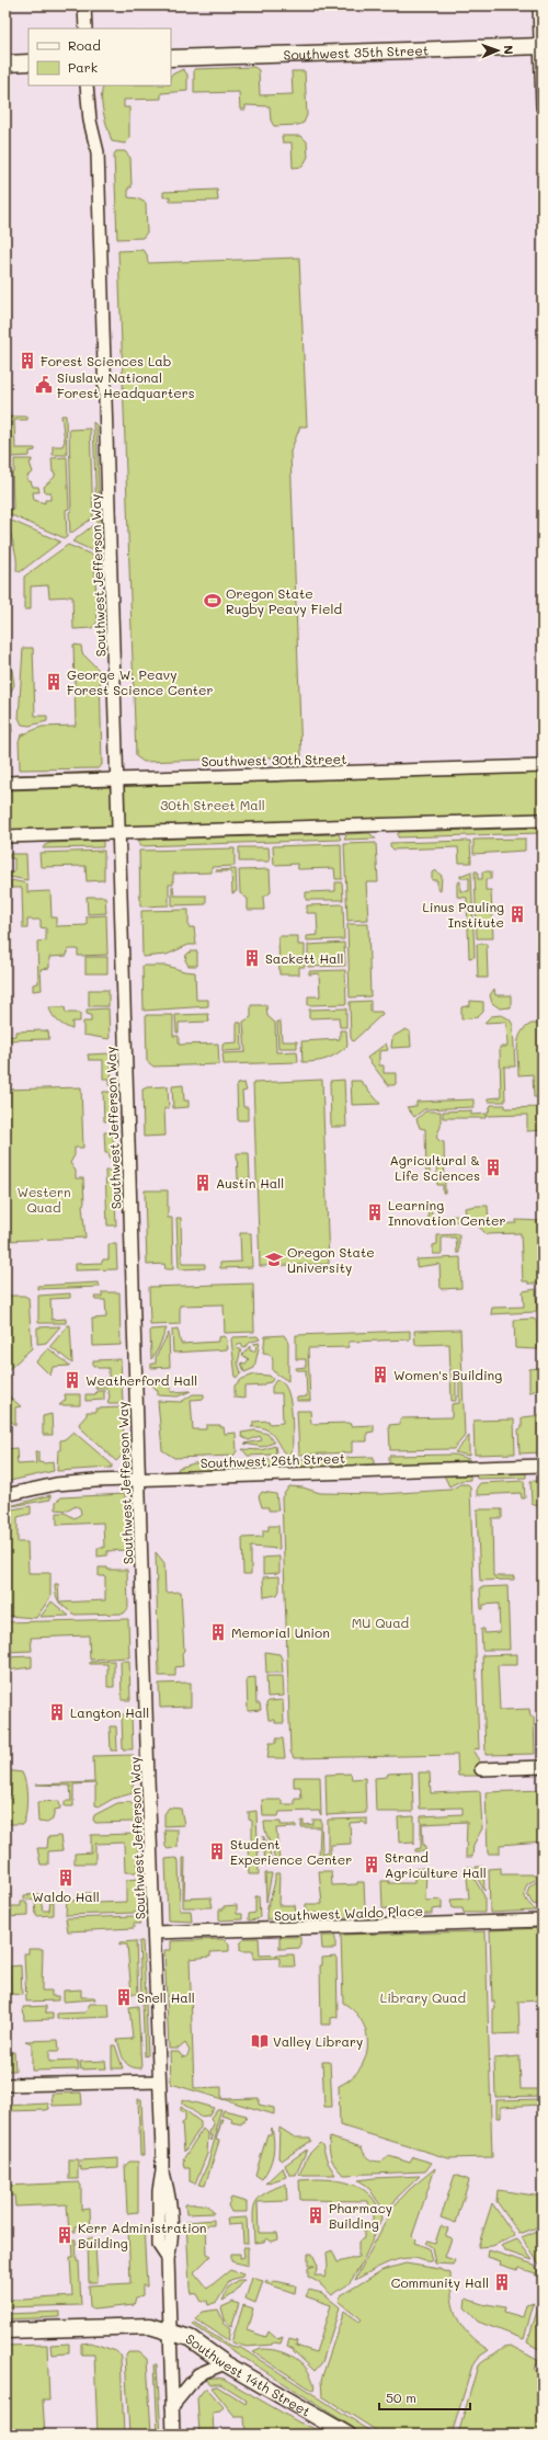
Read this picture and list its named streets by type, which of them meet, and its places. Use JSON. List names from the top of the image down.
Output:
{
  "streets": {
    "main road": ["Southwest 35th Street", "Southwest 14th Street"],
    "street": [
      "Southwest Jefferson Way",
      "Southwest 30th Street",
      "Southwest 26th Street",
      "Southwest Waldo Place"
    ]
  },
  "crossings": [
    ["Southwest Jefferson Way", "Southwest 30th Street"],
    ["Southwest Jefferson Way", "Southwest 26th Street"],
    ["Southwest Jefferson Way", "Southwest Waldo Place"],
    ["Southwest Jefferson Way", "Southwest 14th Street"]
  ],
  "parks": [
    "30th Street Mall",
    "Western Quad",
    "MU Quad",
    "Library Quad"
  ],
  "places": {
    "building": [
      "Forest Sciences Lab",
      "George W. Peavy Forest Science Center",
      "Linus Pauling Institute",
      "Sackett Hall",
      "Agricultural & Life Sciences",
      "Austin Hall",
      "Learning Innovation Center",
      "Women's Building",
      "Weatherford Hall",
      "Memorial Union",
      "Langton Hall",
      "Student Experience Center",
      "Strand Agriculture Hall",
      "Waldo Hall",
      "Snell Hall",
      "Pharmacy Building",
      "Kerr Administration Building",
      "Community Hall"
    ],
    "public building": ["Siuslaw National Forest Headquarters"],
    "sports": ["Oregon State Rugby Peavy Field"],
    "school or university": ["Oregon State University"],
    "library": ["Valley Library"]
  },
  "legend": ["Road", "Park"],
  "scale_bar": "50 m",
  "north": "right"
}
